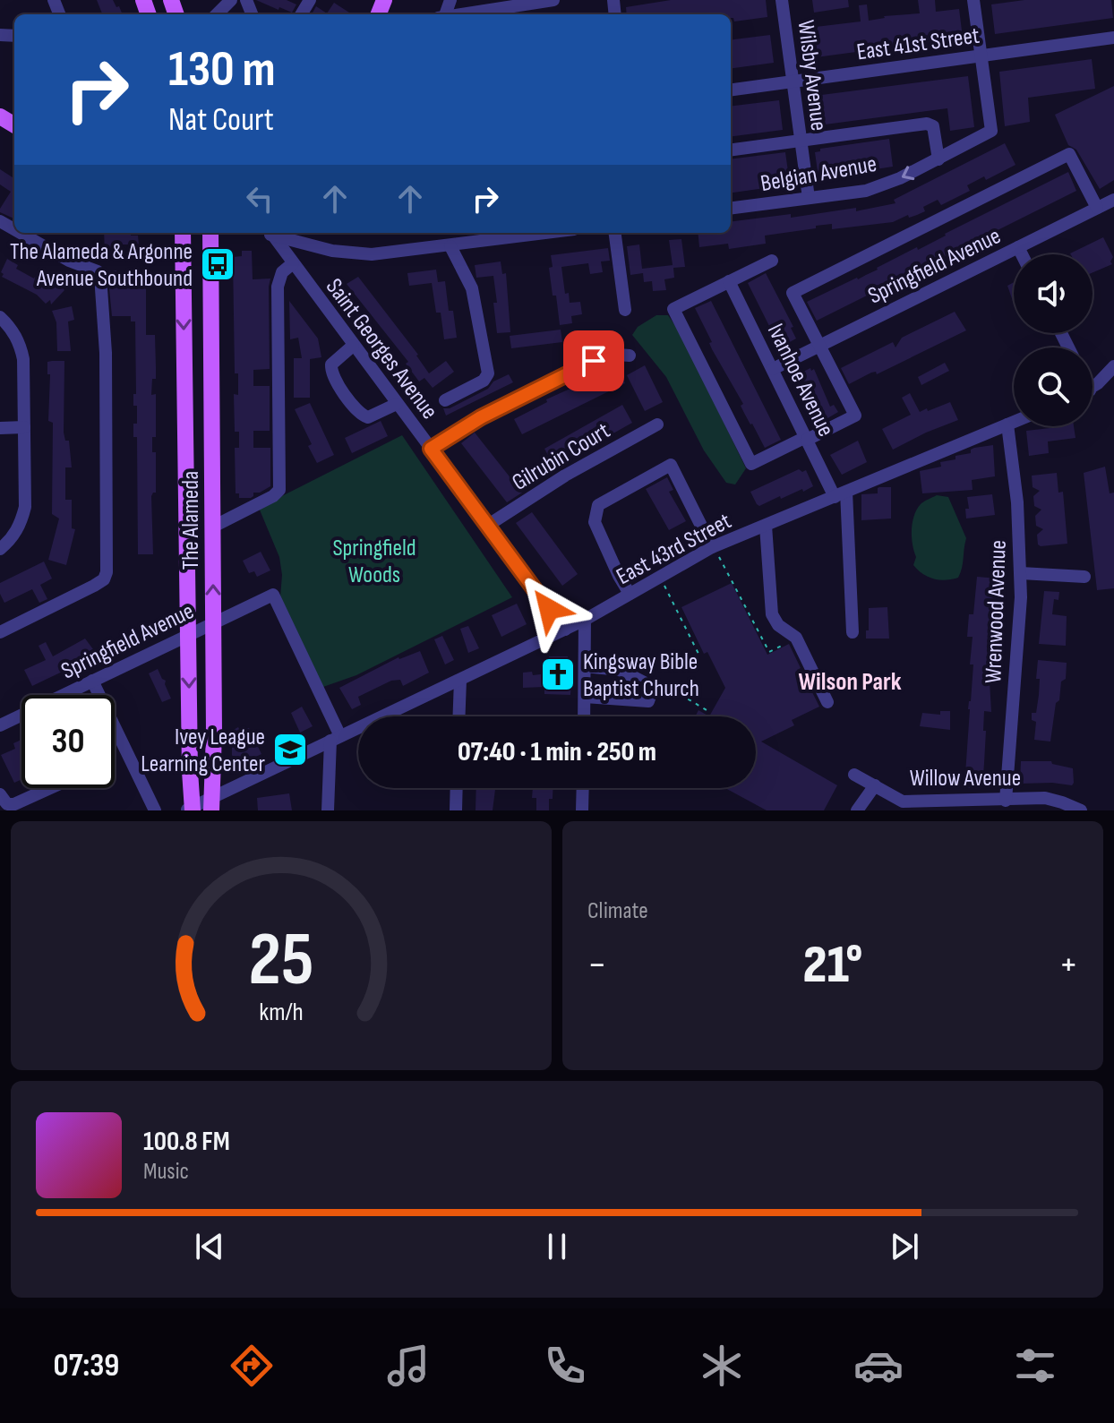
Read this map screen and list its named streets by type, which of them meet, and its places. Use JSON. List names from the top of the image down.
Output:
{
  "streets": {
    "main road": ["The Alameda"],
    "street": [
      "East 41st Street",
      "Wilsby Avenue",
      "Belgian Avenue",
      "Springfield Avenue",
      "Saint Georges Avenue",
      "Ivanhoe Avenue",
      "Gilrubin Court",
      "East 43rd Street",
      "Wrenwood Avenue",
      "Willow Avenue"
    ]
  },
  "crossings": [
    ["East 41st Street", "Wilsby Avenue"],
    ["East 41st Street", "Belgian Avenue"],
    ["Wilsby Avenue", "Belgian Avenue"],
    ["Springfield Avenue", "Ivanhoe Avenue"],
    ["Springfield Avenue", "The Alameda"],
    ["Springfield Avenue", "East 43rd Street"],
    ["Saint Georges Avenue", "Gilrubin Court"],
    ["Saint Georges Avenue", "East 43rd Street"],
    ["Ivanhoe Avenue", "East 43rd Street"],
    ["The Alameda", "East 43rd Street"],
    ["East 43rd Street", "Wrenwood Avenue"],
    ["Wrenwood Avenue", "Willow Avenue"]
  ],
  "one_way": ["Belgian Avenue"],
  "districts": ["Wilson Park"],
  "parks": ["Springfield Woods"],
  "places": {
    "bus stop": ["The Alameda & Argonne Avenue Southbound"],
    "church": ["Kingsway Bible Baptist Church"],
    "school or university": ["Ivey League Learning Center"]
  },
  "page": {
    "turn": ["130 m", "Nat Court"],
    "limit": "30",
    "trip": "07:40 · 1 min · 250 m",
    "tile": "Climate",
    "heat": ["−", "21°", "+"],
    "song": ["100.8 FM", "Music"],
    "tabs": "07:39",
    "gauge": ["25", "km/h"]
  }
}
